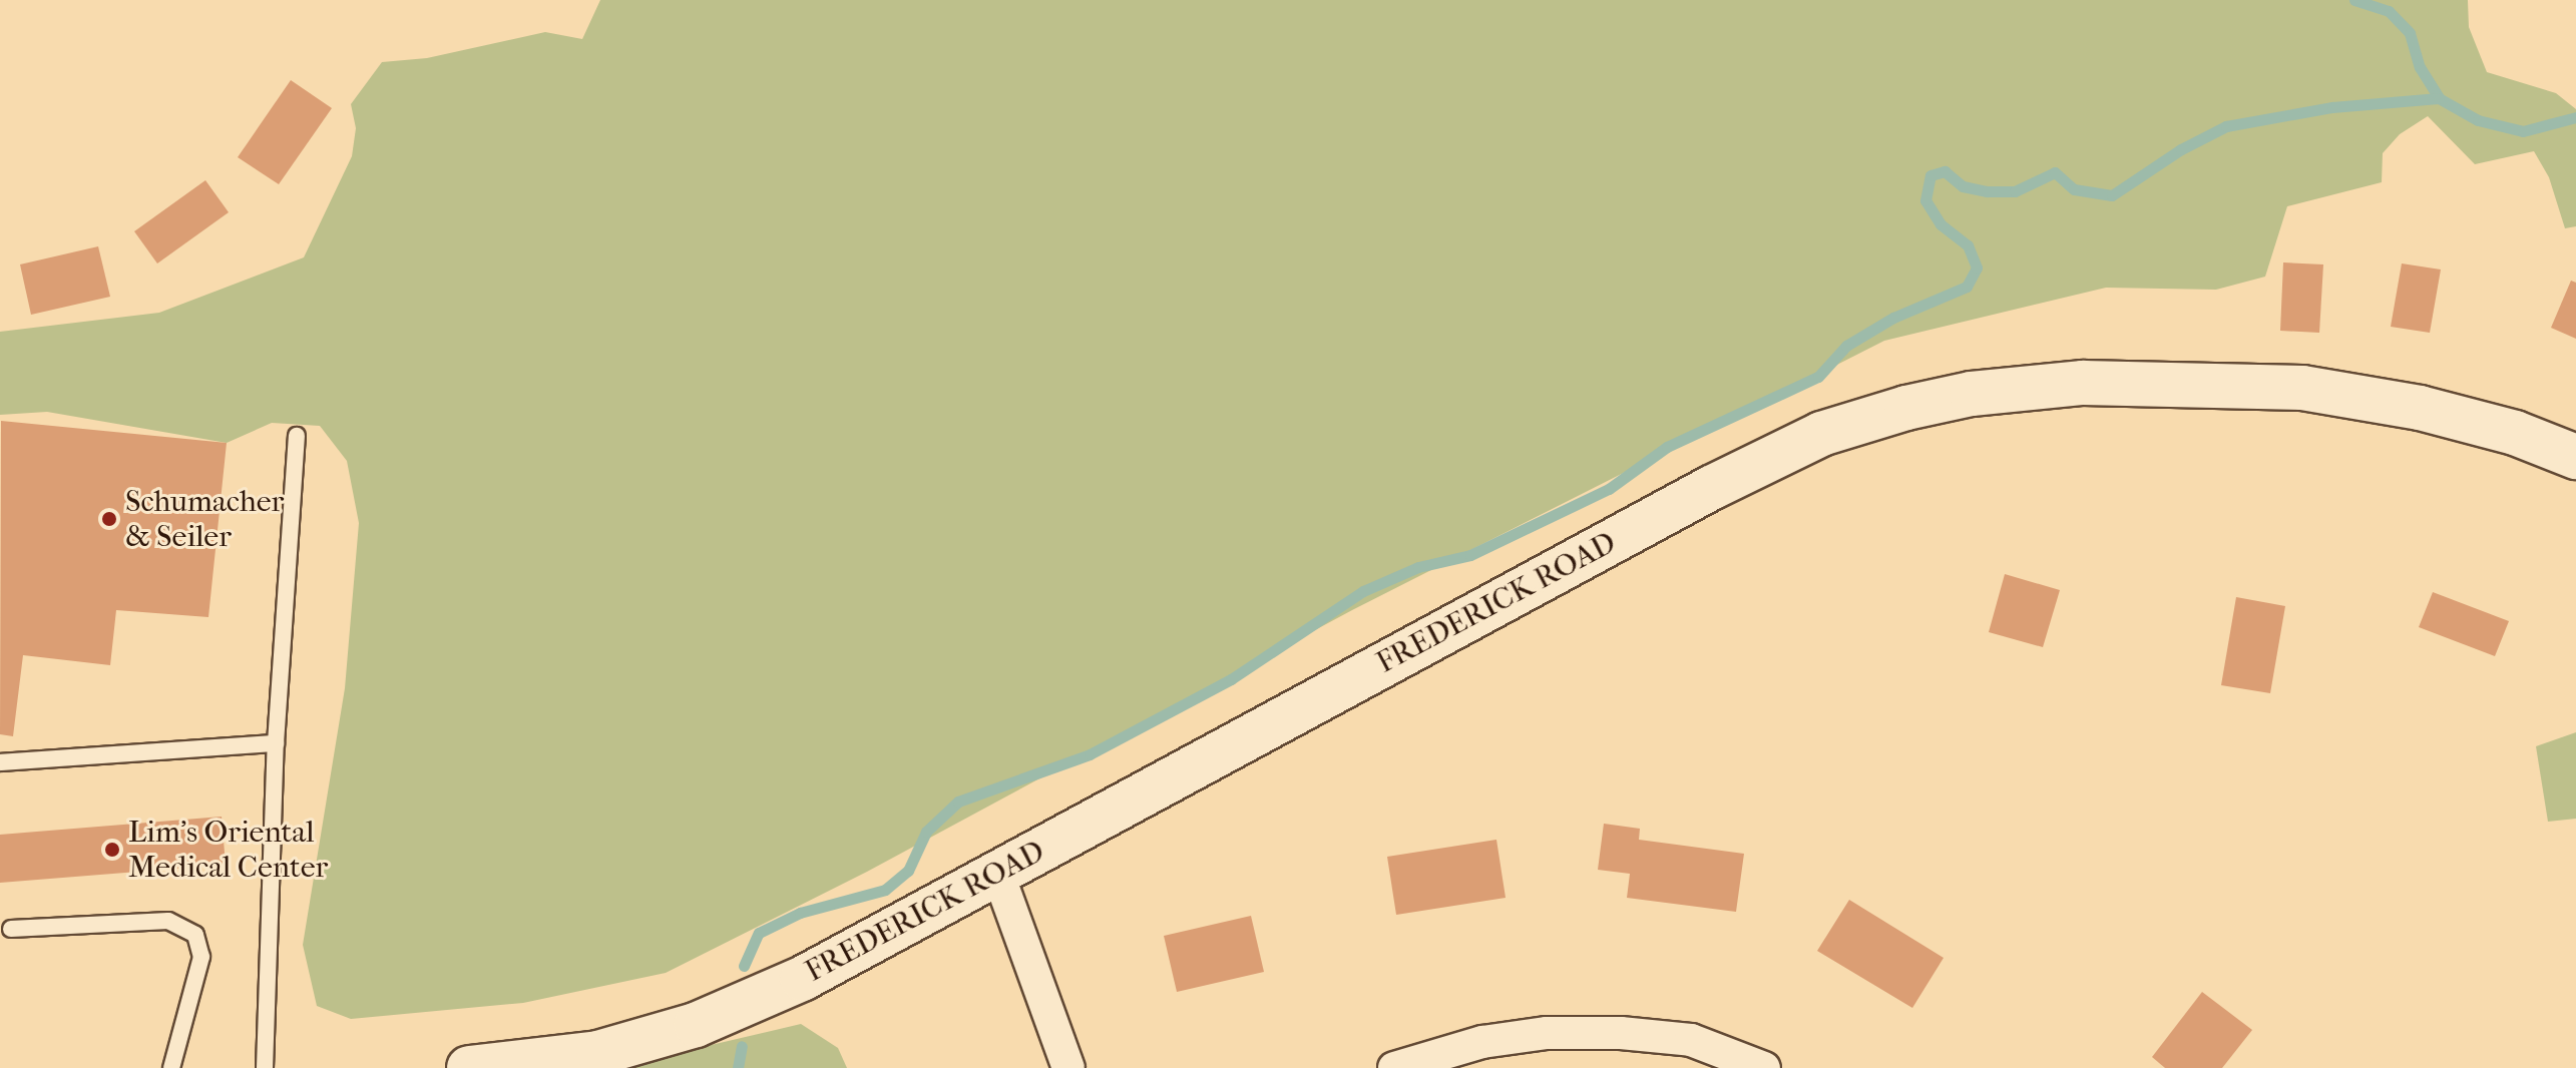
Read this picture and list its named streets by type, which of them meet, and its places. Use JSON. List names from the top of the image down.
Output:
{
  "streets": {
    "main road": ["FREDERICK ROAD"]
  },
  "places": ["Schumacher & Seiler", "Lim's Oriental Medical Center"]
}
